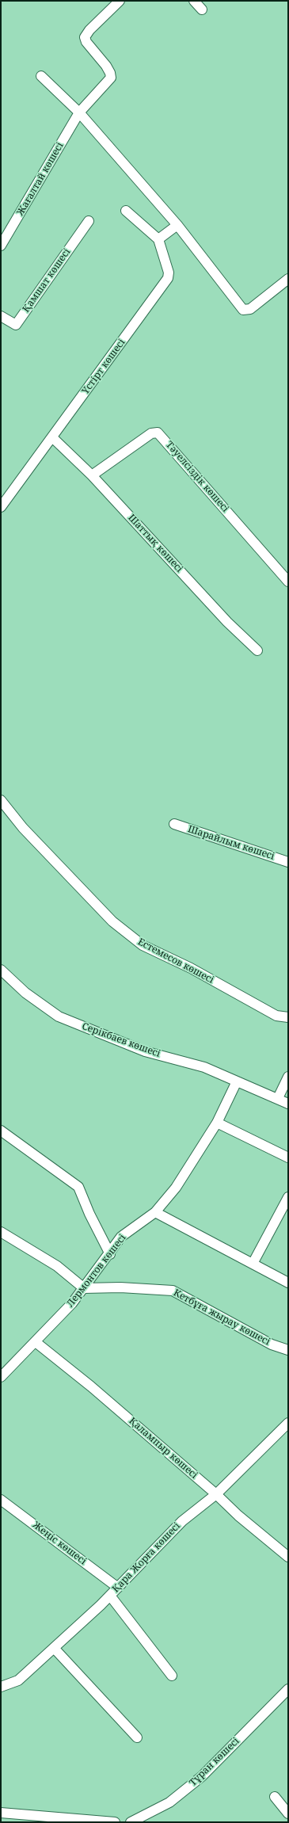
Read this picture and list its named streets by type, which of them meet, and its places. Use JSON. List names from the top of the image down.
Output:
{
  "streets": {
    "street": [
      "Жағалтай көшесі",
      "Қамшат көшесі",
      "Үстірт көшесі",
      "Тәуелсіздік көшесі",
      "Шаттық көшесі",
      "Шарайлым көшесі",
      "Естемесов көшесі",
      "Серікбаев көшесі",
      "Лермонтов көшесі",
      "Кетбұға жырау көшесі",
      "Қалампыр көшесі",
      "Жеңіс көшесі",
      "Қара Жорға көшесі",
      "Тұран көшесі"
    ]
  },
  "crossings": [
    ["Үстірт көшесі", "Шаттық көшесі"],
    ["Тәуелсіздік көшесі", "Шаттық көшесі"],
    ["Серікбаев көшесі", "Лермонтов көшесі"],
    ["Лермонтов көшесі", "Кетбұға жырау көшесі"],
    ["Лермонтов көшесі", "Қалампыр көшесі"],
    ["Қалампыр көшесі", "Қара Жорға көшесі"],
    ["Жеңіс көшесі", "Қара Жорға көшесі"]
  ]
}
